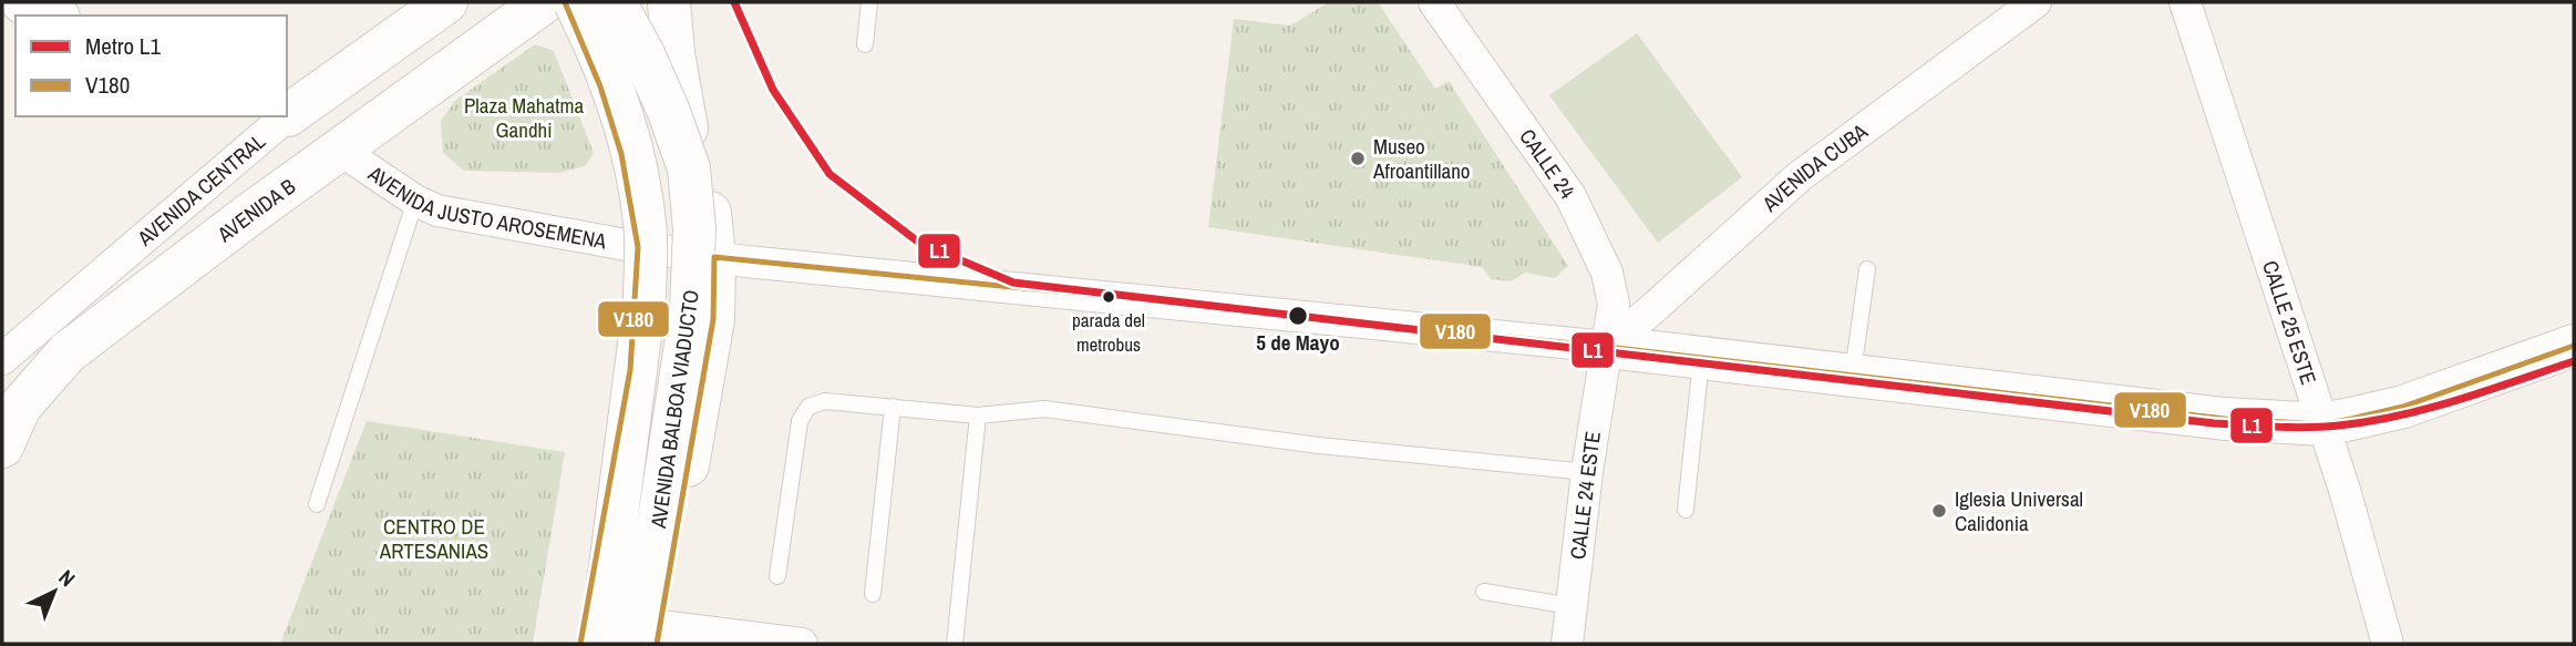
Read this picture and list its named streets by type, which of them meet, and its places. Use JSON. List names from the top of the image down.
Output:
{
  "streets": {
    "main road": [
      "AVENIDA CENTRAL",
      "AVENIDA JUSTO AROSEMENA",
      "AVENIDA B",
      "AVENIDA BALBOA VIADUCTO"
    ],
    "street": [
      "CALLE 24",
      "AVENIDA CUBA",
      "CALLE 25 ESTE",
      "CALLE 24 ESTE"
    ]
  },
  "crossings": [
    ["CALLE 24", "AVENIDA CUBA"],
    ["CALLE 24", "AVENIDA JUSTO AROSEMENA"],
    ["CALLE 24", "CALLE 24 ESTE"],
    ["AVENIDA CUBA", "AVENIDA JUSTO AROSEMENA"],
    ["AVENIDA CUBA", "CALLE 24 ESTE"],
    ["AVENIDA JUSTO AROSEMENA", "AVENIDA B"],
    ["AVENIDA JUSTO AROSEMENA", "CALLE 25 ESTE"],
    ["AVENIDA JUSTO AROSEMENA", "CALLE 24 ESTE"]
  ],
  "parks": ["Plaza Mahatma Gandhi", "CENTRO DE ARTESANIAS"],
  "places": [
    "Museo Afroantillano",
    "parada del metrobus",
    "5 de Mayo",
    "Iglesia Universal Calidonia"
  ],
  "lines": ["metro line L1", "transit line V180"],
  "legend": ["Metro L1", "V180"],
  "north": "top right"
}
